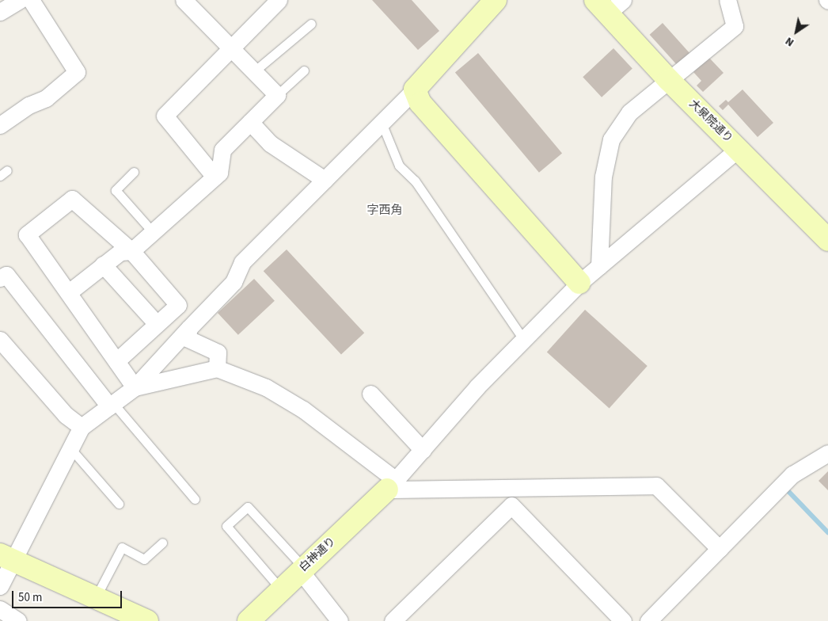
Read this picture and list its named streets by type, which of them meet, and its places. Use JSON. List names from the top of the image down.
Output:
{
  "streets": {
    "street": ["大泉院通り", "白神通り"]
  },
  "districts": ["字西角"],
  "scale_bar": "50 m",
  "north": "bottom left"
}
